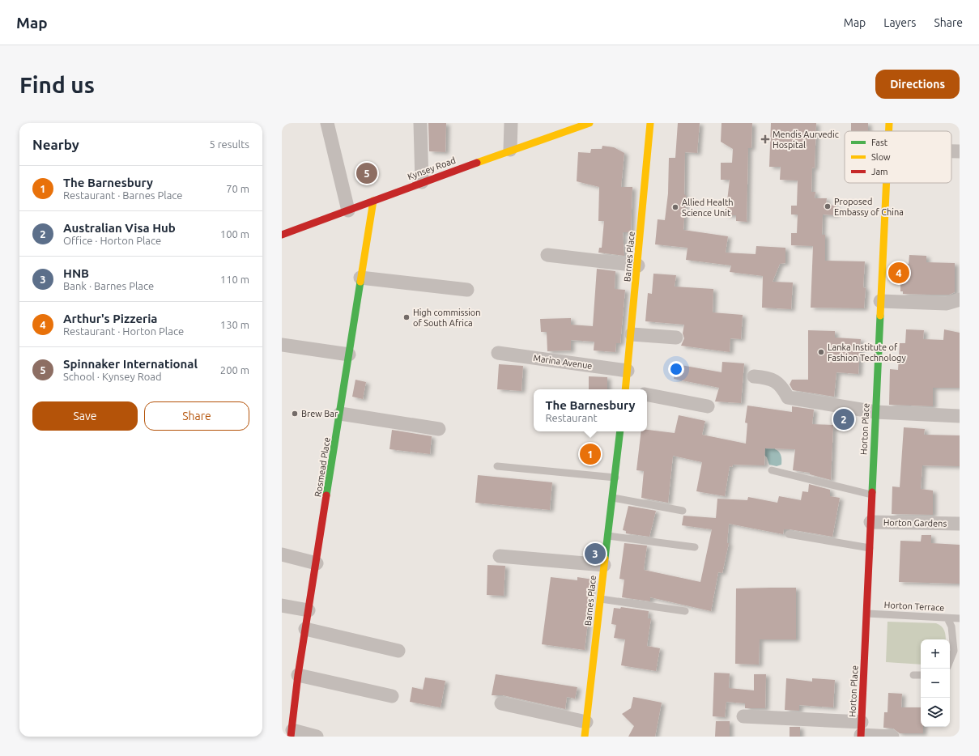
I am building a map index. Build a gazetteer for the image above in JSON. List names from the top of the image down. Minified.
{"streets":{"main road":["Kynsey Road","Barnes Place","Horton Place","Rosmead Place"],"street":["Marina Avenue","Horton Gardens"],"lane":["Horton Terrace"]},"crossings":[["Kynsey Road","Rosmead Place"],["Barnes Place","Marina Avenue"],["Horton Place","Horton Gardens"],["Horton Place","Horton Terrace"]],"places":{"health":["Mendis Aurvedic Hospital"],"other":["Proposed Embassy of China","Allied Health Science Unit","High commission of South Africa","Lanka Institute of Fashion Technology","Brew Bar"]},"legend":["Fast","Slow","Jam"],"page":{"header":"Map","nav":["Map","Layers","Share"],"buttons":["Directions",["Save","Share"]],"title":"Find us","heading":["Nearby","5 results"],"pins":["5","4","2","1","3"],"list":[{"mark":"1","name":"The Barnesbury","note":"Restaurant · Barnes Place","value":"70 m"},{"mark":"2","name":"Australian Visa Hub","note":"Office · Horton Place","value":"100 m"},{"mark":"3","name":"HNB","note":"Bank · Barnes Place","value":"110 m"},{"mark":"4","name":"Arthur's Pizzeria","note":"Restaurant · Horton Place","value":"130 m"},{"mark":"5","name":"Spinnaker International","note":"School · Kynsey Road","value":"200 m"}],"popup":["The Barnesbury","Restaurant"],"map_buttons":["+","−"]}}
